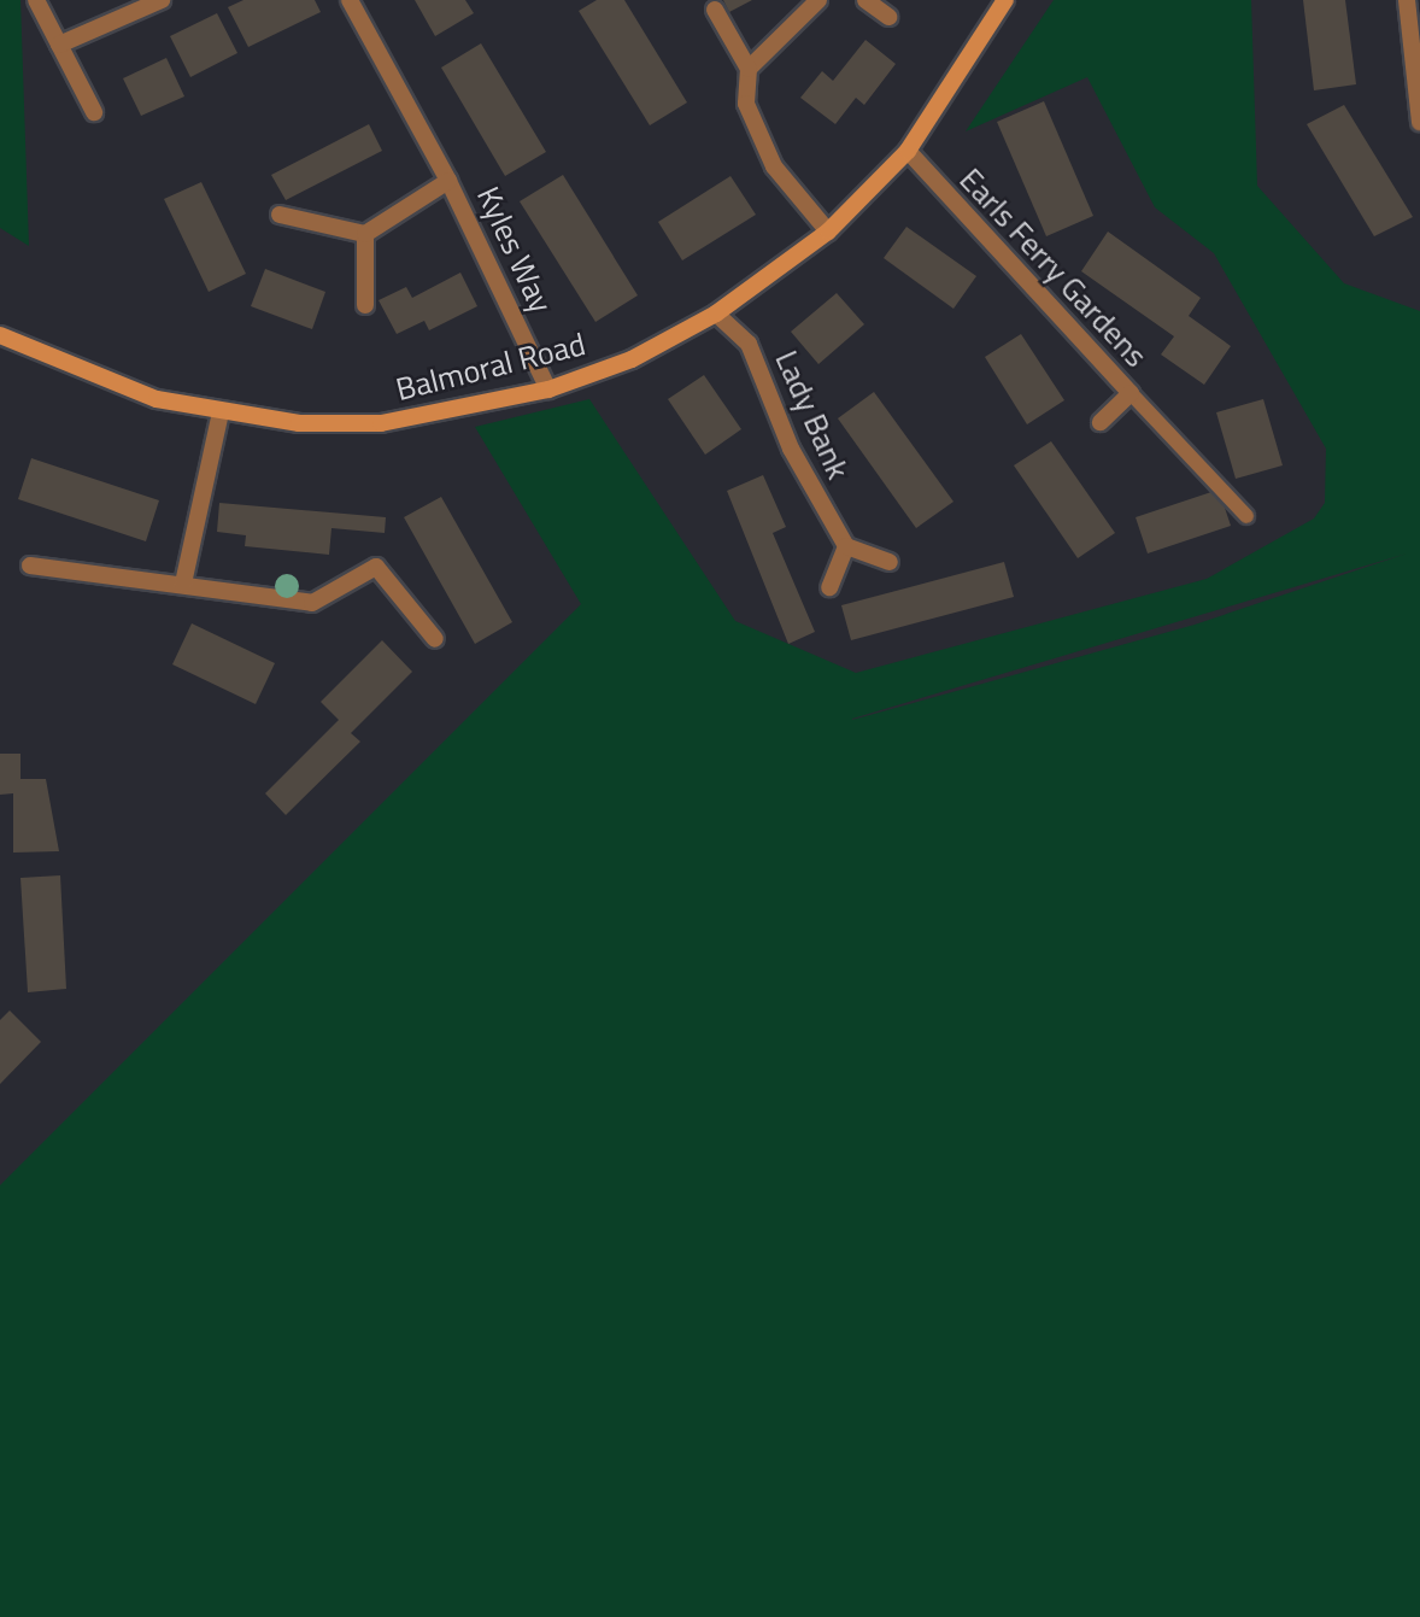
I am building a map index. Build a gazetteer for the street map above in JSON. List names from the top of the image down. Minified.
{"streets":{"street":["Kyles Way","Earls Ferry Gardens","Balmoral Road","Lady Bank"]},"crossings":[["Kyles Way","Balmoral Road"],["Earls Ferry Gardens","Balmoral Road"],["Balmoral Road","Lady Bank"]]}
